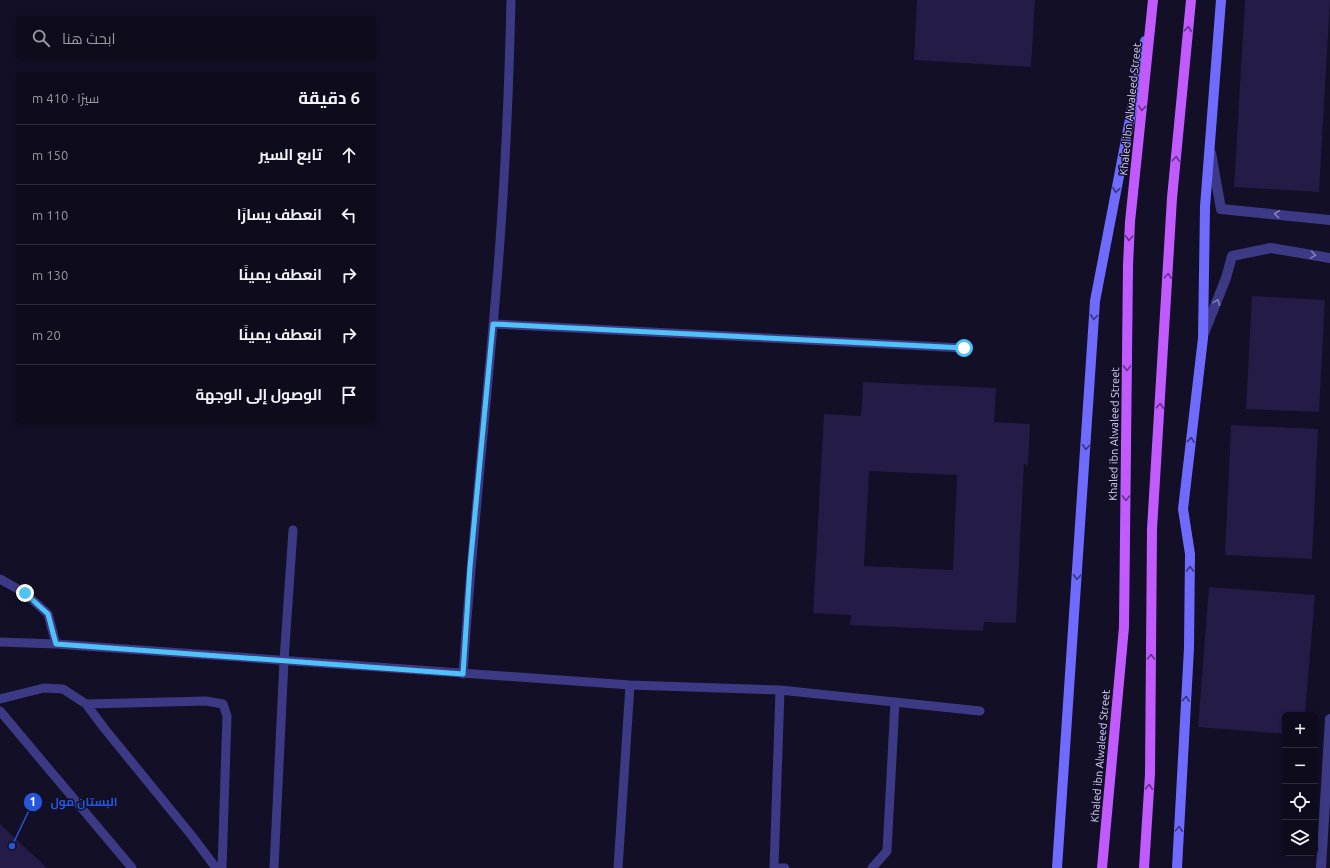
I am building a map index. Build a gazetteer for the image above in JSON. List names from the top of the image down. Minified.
{"streets":{"main road":["Khaled ibn Alwaleed Street"]},"places":["البستان مول"],"page":{"search":"ابحث هنا","heading":["6 دقيقة","سيرًا · 410 m"],"list":[["تابع السير","150 m"],["انعطف يسارًا","110 m"],["انعطف يمينًا","130 m"],["انعطف يمينًا","20 m"],"الوصول إلى الوجهة"],"map_buttons":["+","−"]}}
